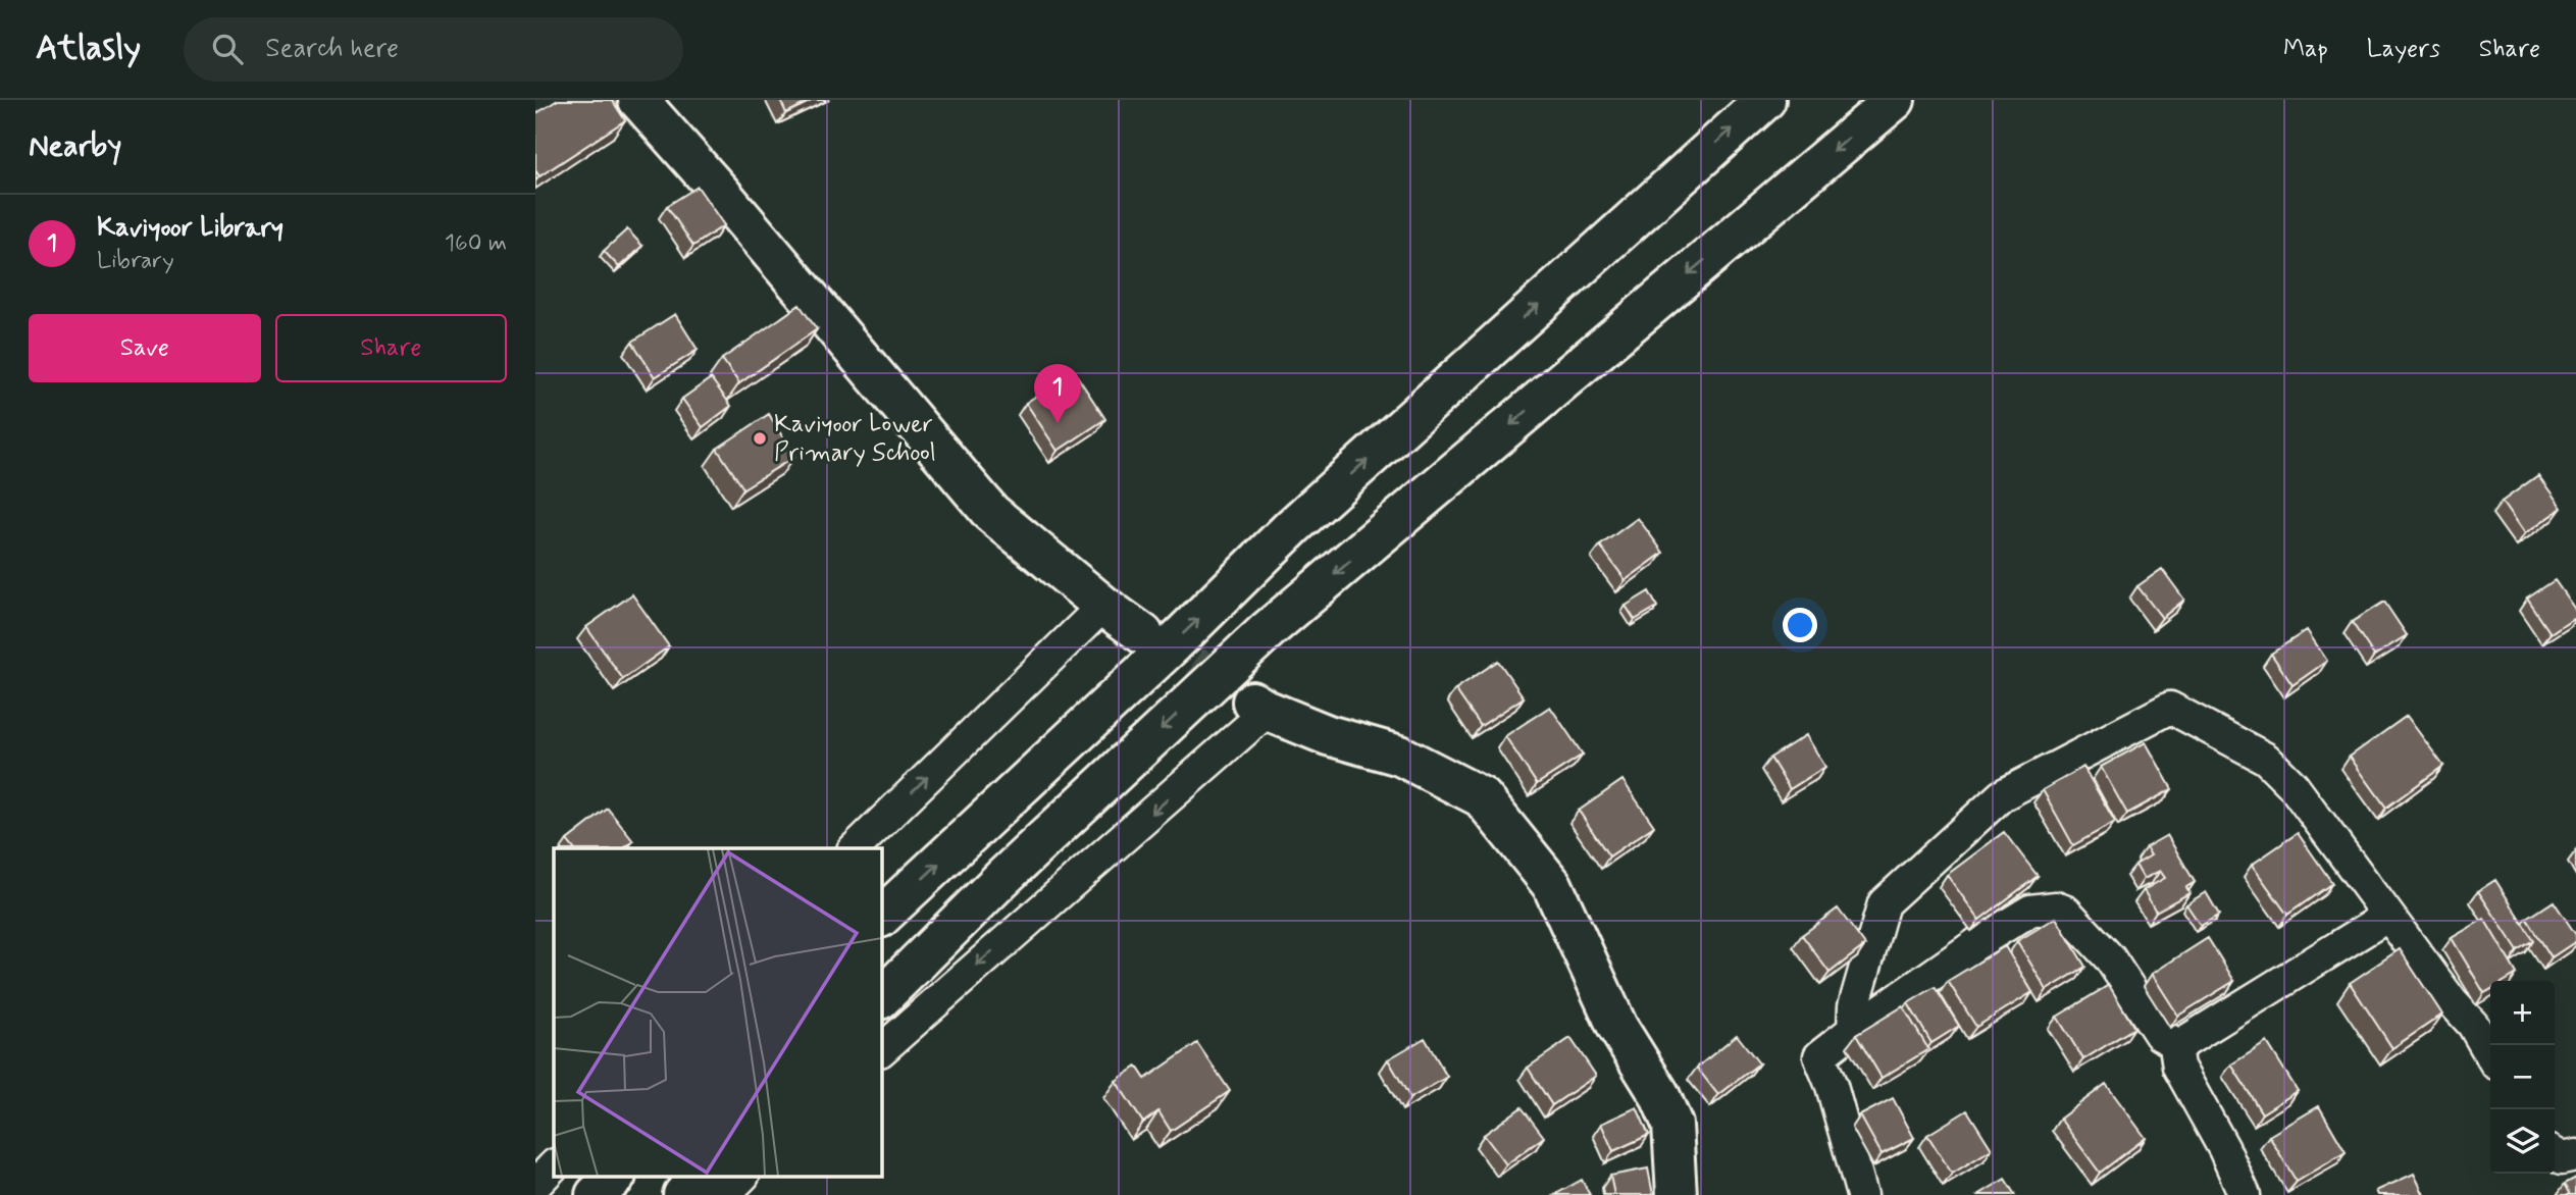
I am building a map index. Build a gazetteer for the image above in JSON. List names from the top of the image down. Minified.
{"places":["Kaviyoor Lower Primary School"],"page":{"header":"Atlasly","search":"Search here","nav":["Map","Layers","Share"],"heading":"Nearby","list":[{"mark":"1","name":"Kaviyoor Library","note":"Library","value":"160 m"}],"buttons":["Save","Share"],"pins":"1","map_buttons":["+","−"]}}
